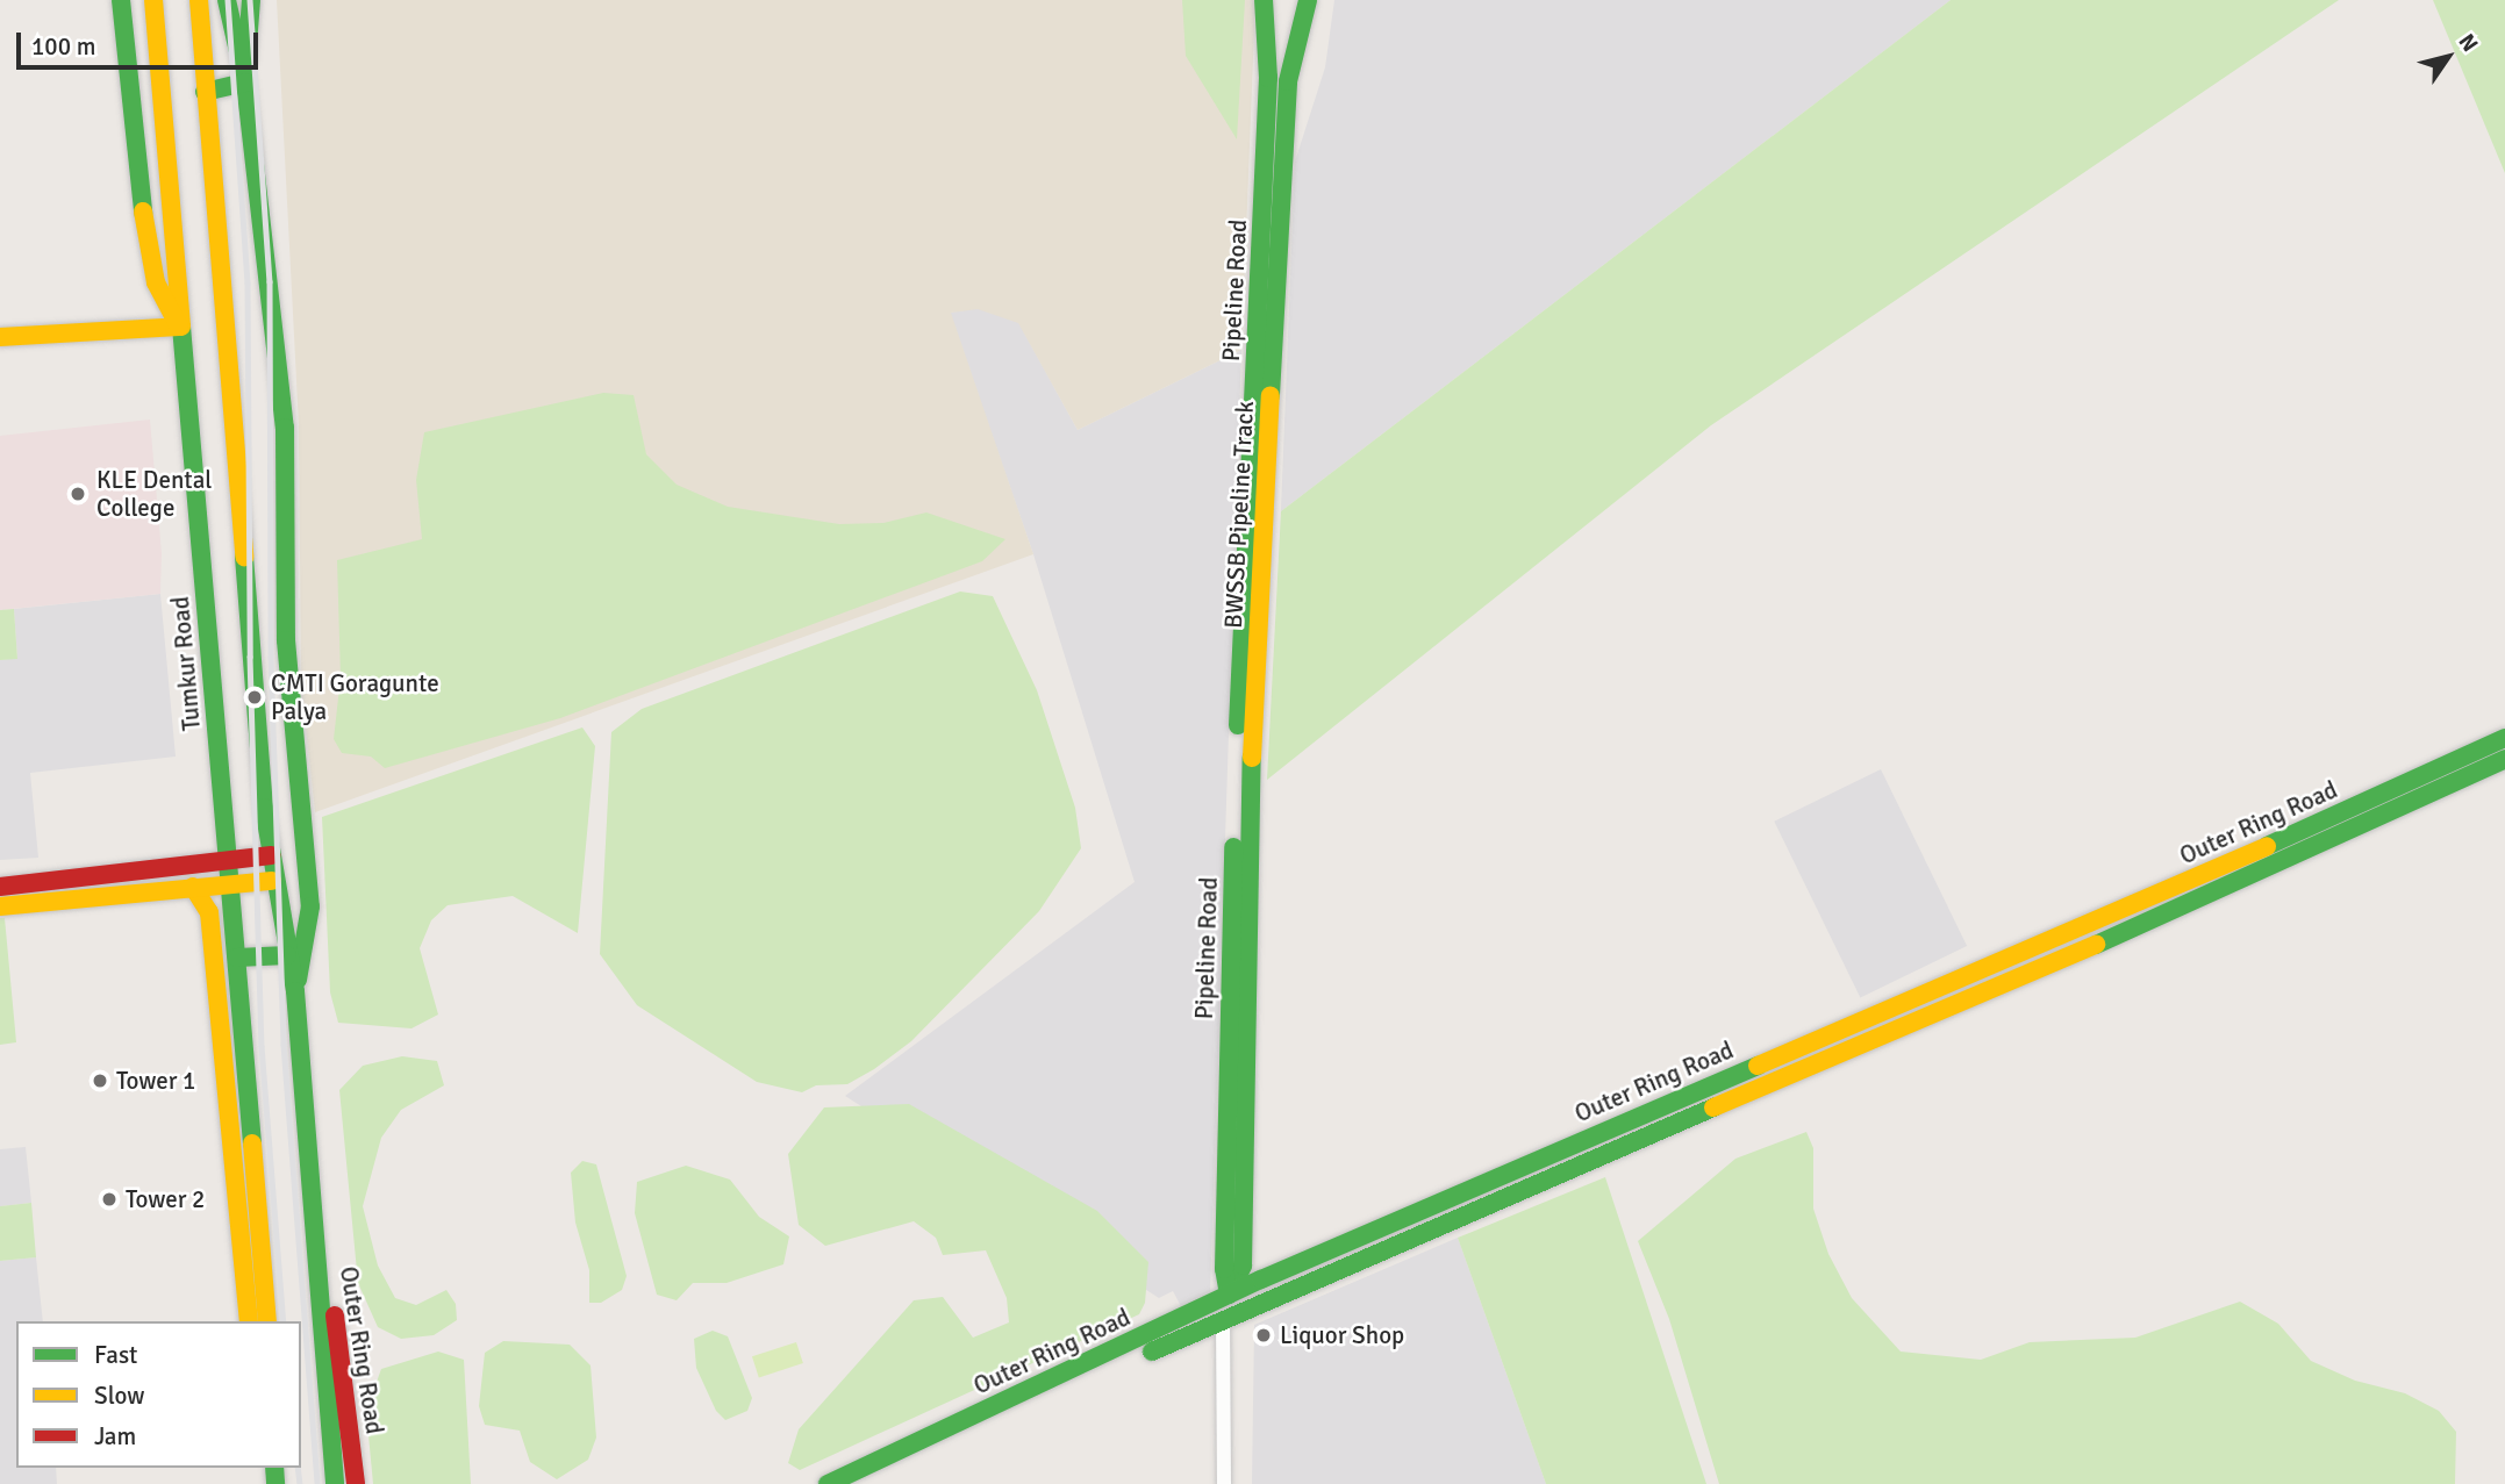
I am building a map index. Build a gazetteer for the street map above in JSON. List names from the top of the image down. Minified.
{"streets":{"main road":["Pipeline Road","BWSSB Pipeline Track","Tumkur Road","Outer Ring Road"]},"crossings":[["Pipeline Road","BWSSB Pipeline Track"],["Pipeline Road","Outer Ring Road"]],"places":["KLE Dental College","CMTI Goragunte Palya","Tower 1","Tower 2","Liquor Shop"],"legend":["Fast","Slow","Jam"],"scale_bar":"100 m","north":"top right"}
